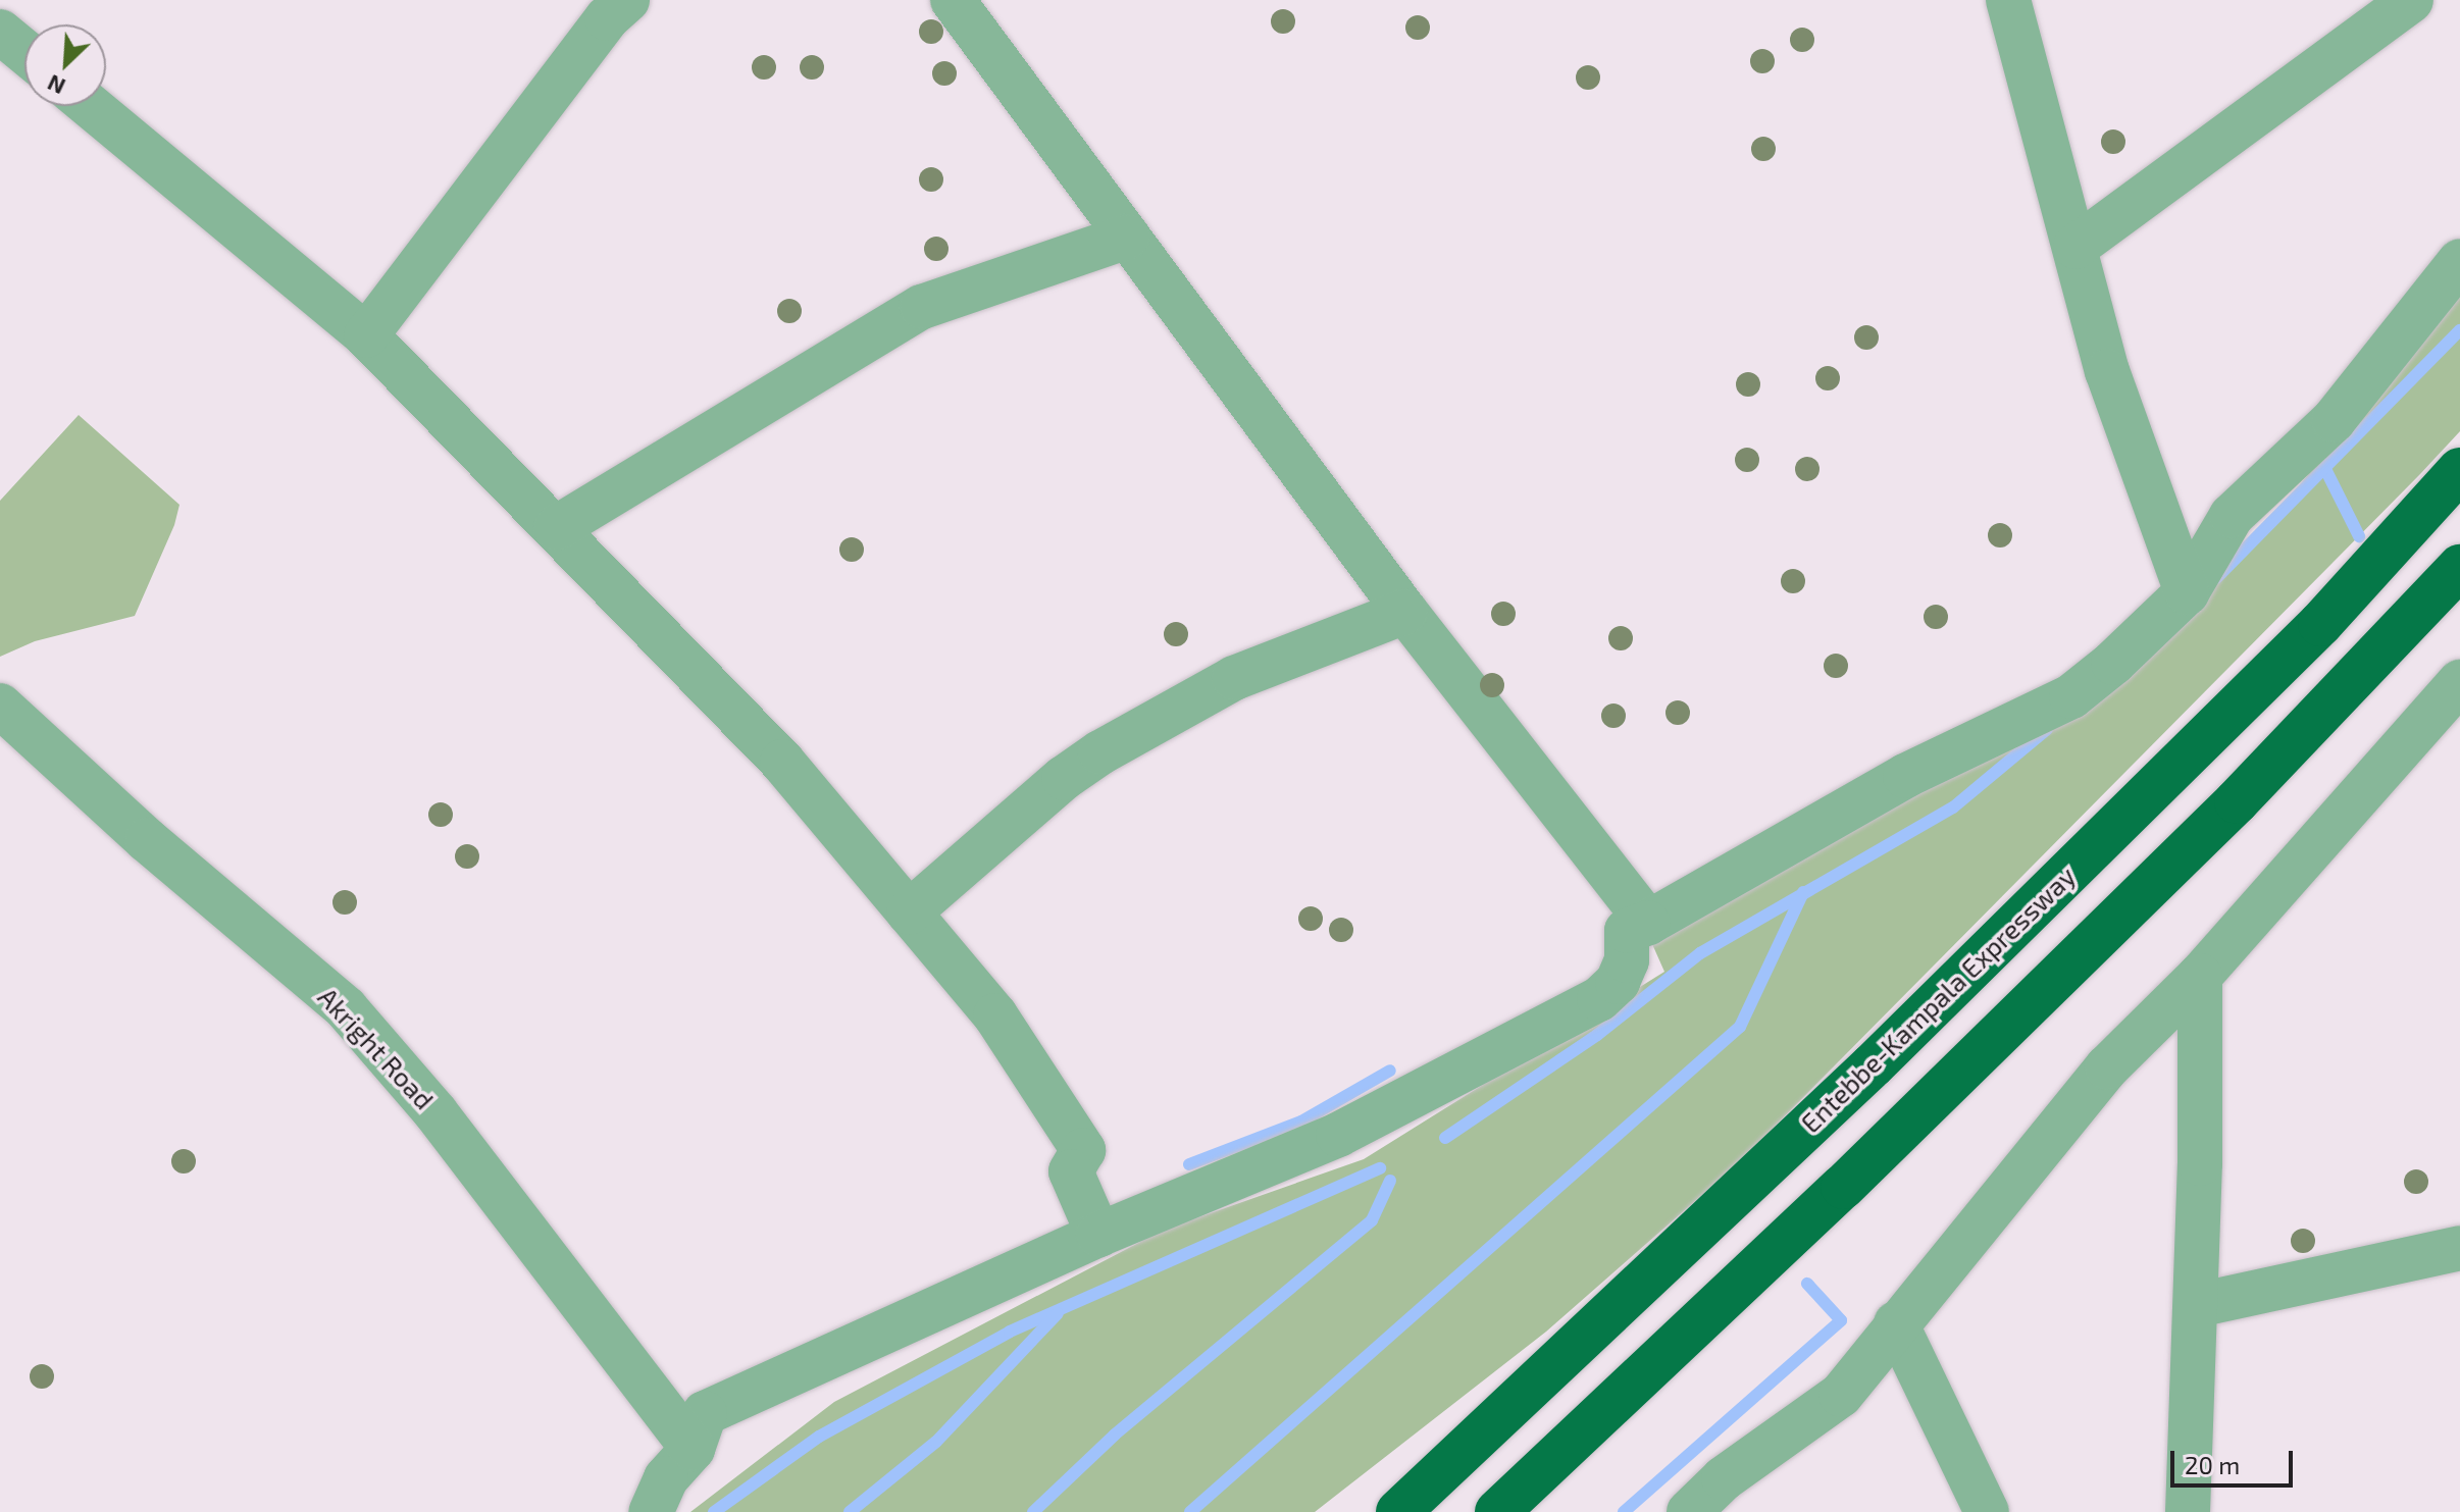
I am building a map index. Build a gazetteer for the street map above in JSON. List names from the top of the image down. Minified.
{"streets":{"highway":["Entebbe-Kampala Expressway"],"street":["Akright Road"]},"scale_bar":"20 m","north":"bottom left"}
